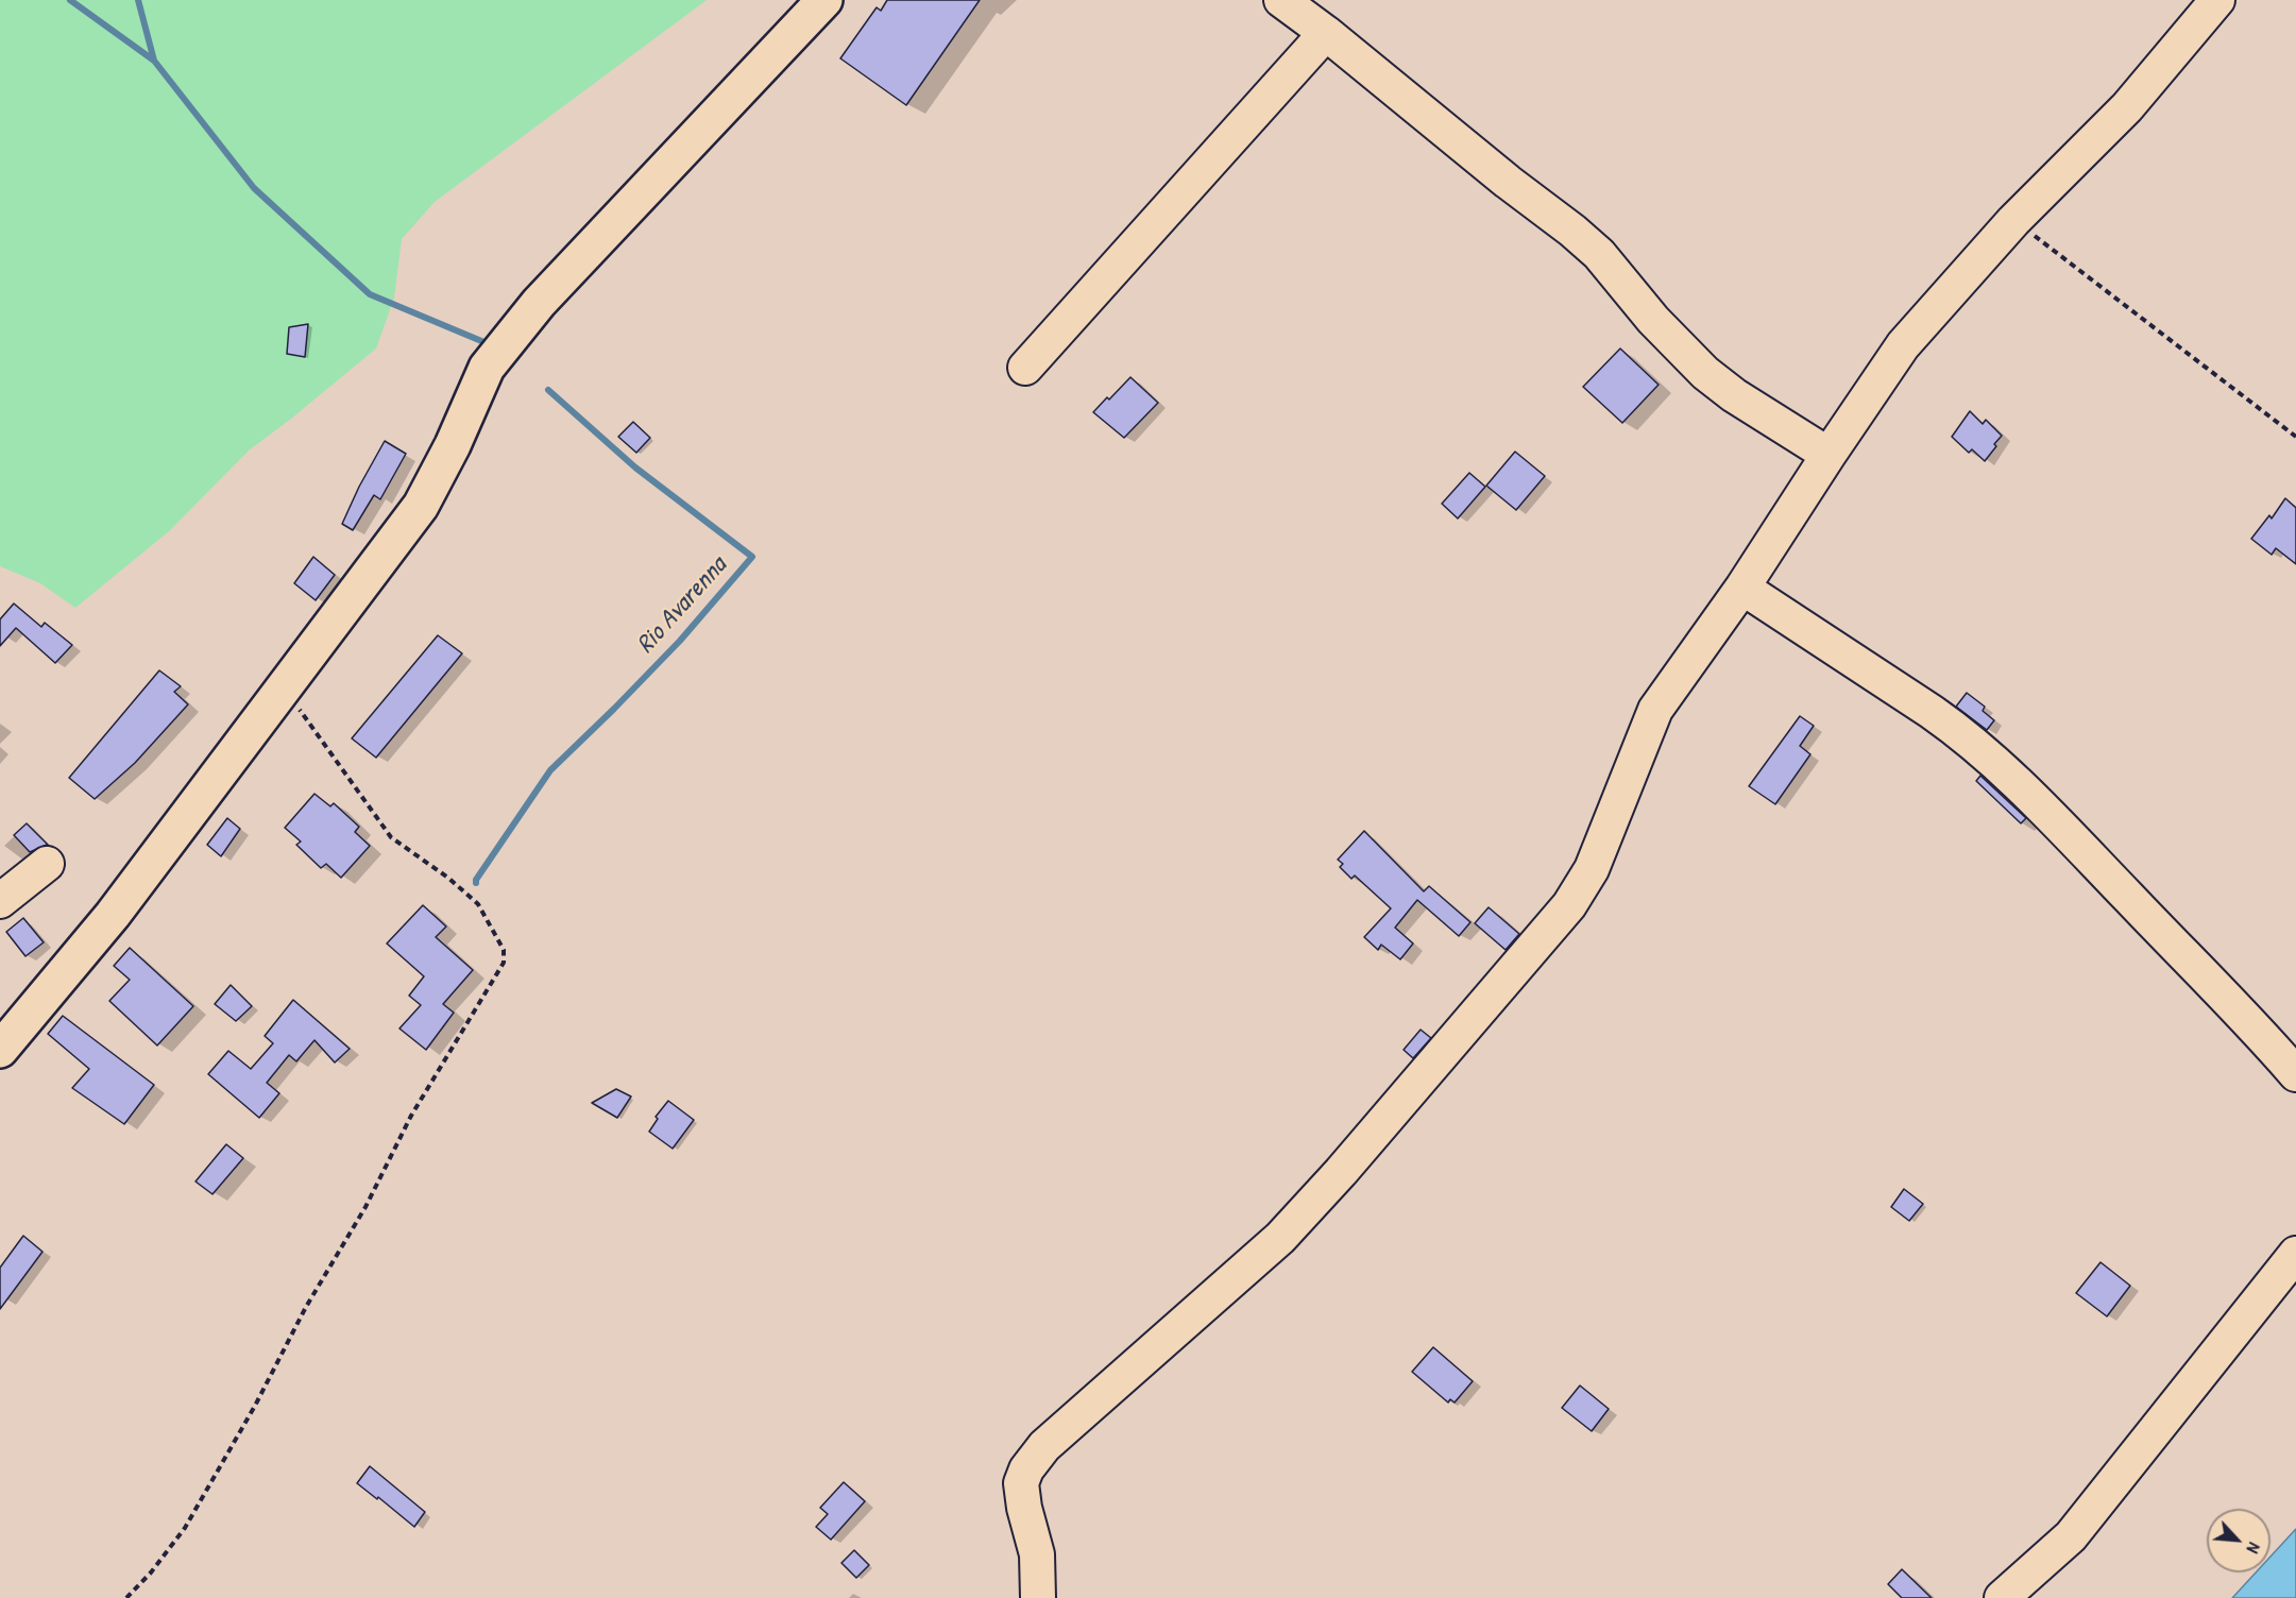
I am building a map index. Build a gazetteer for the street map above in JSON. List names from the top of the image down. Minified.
{"water":["Rio Avarenna"],"north":"bottom right"}
